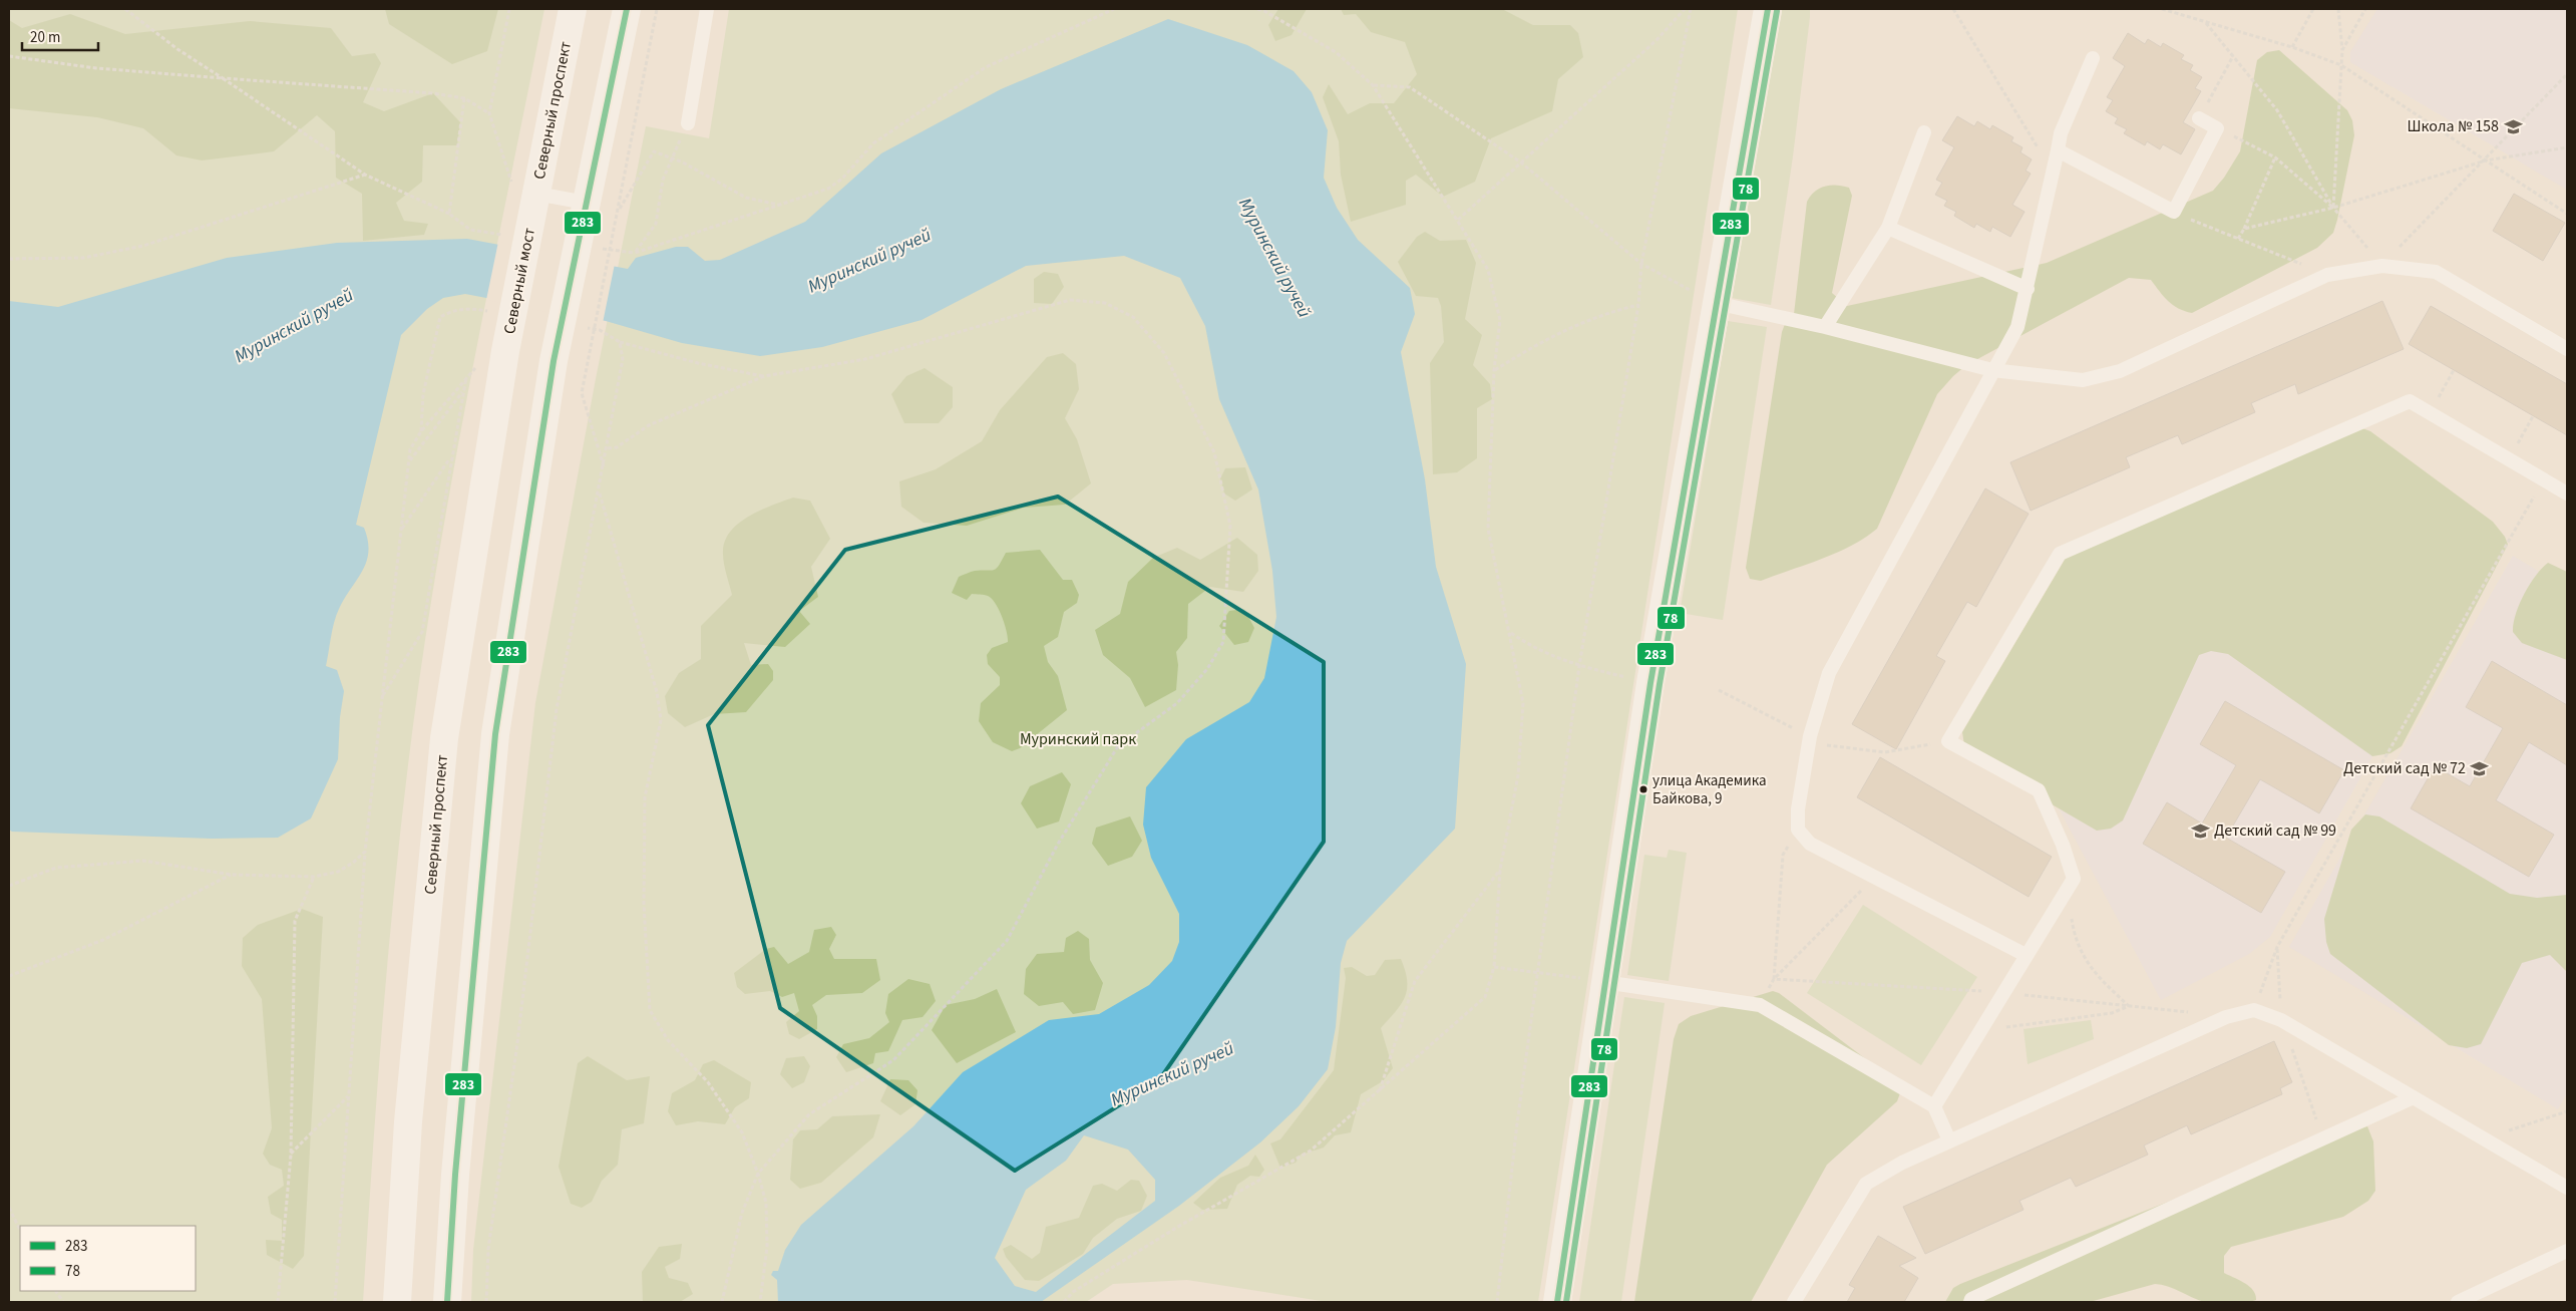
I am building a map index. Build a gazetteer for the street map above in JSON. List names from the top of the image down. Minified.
{"streets":{"main road":["Северный проспект","Северный мост"]},"crossings":[["Северный проспект","Северный мост"]],"water":["Муринский ручей"],"parks":["Муринский парк"],"places":{"school or university":["Школа № 158","Детский сад № 72","Детский сад № 99"],"other":["улица Академика Байкова, 9"]},"lines":["transit line 283","transit line 78"],"legend":["283","78"],"scale_bar":"20 m"}
